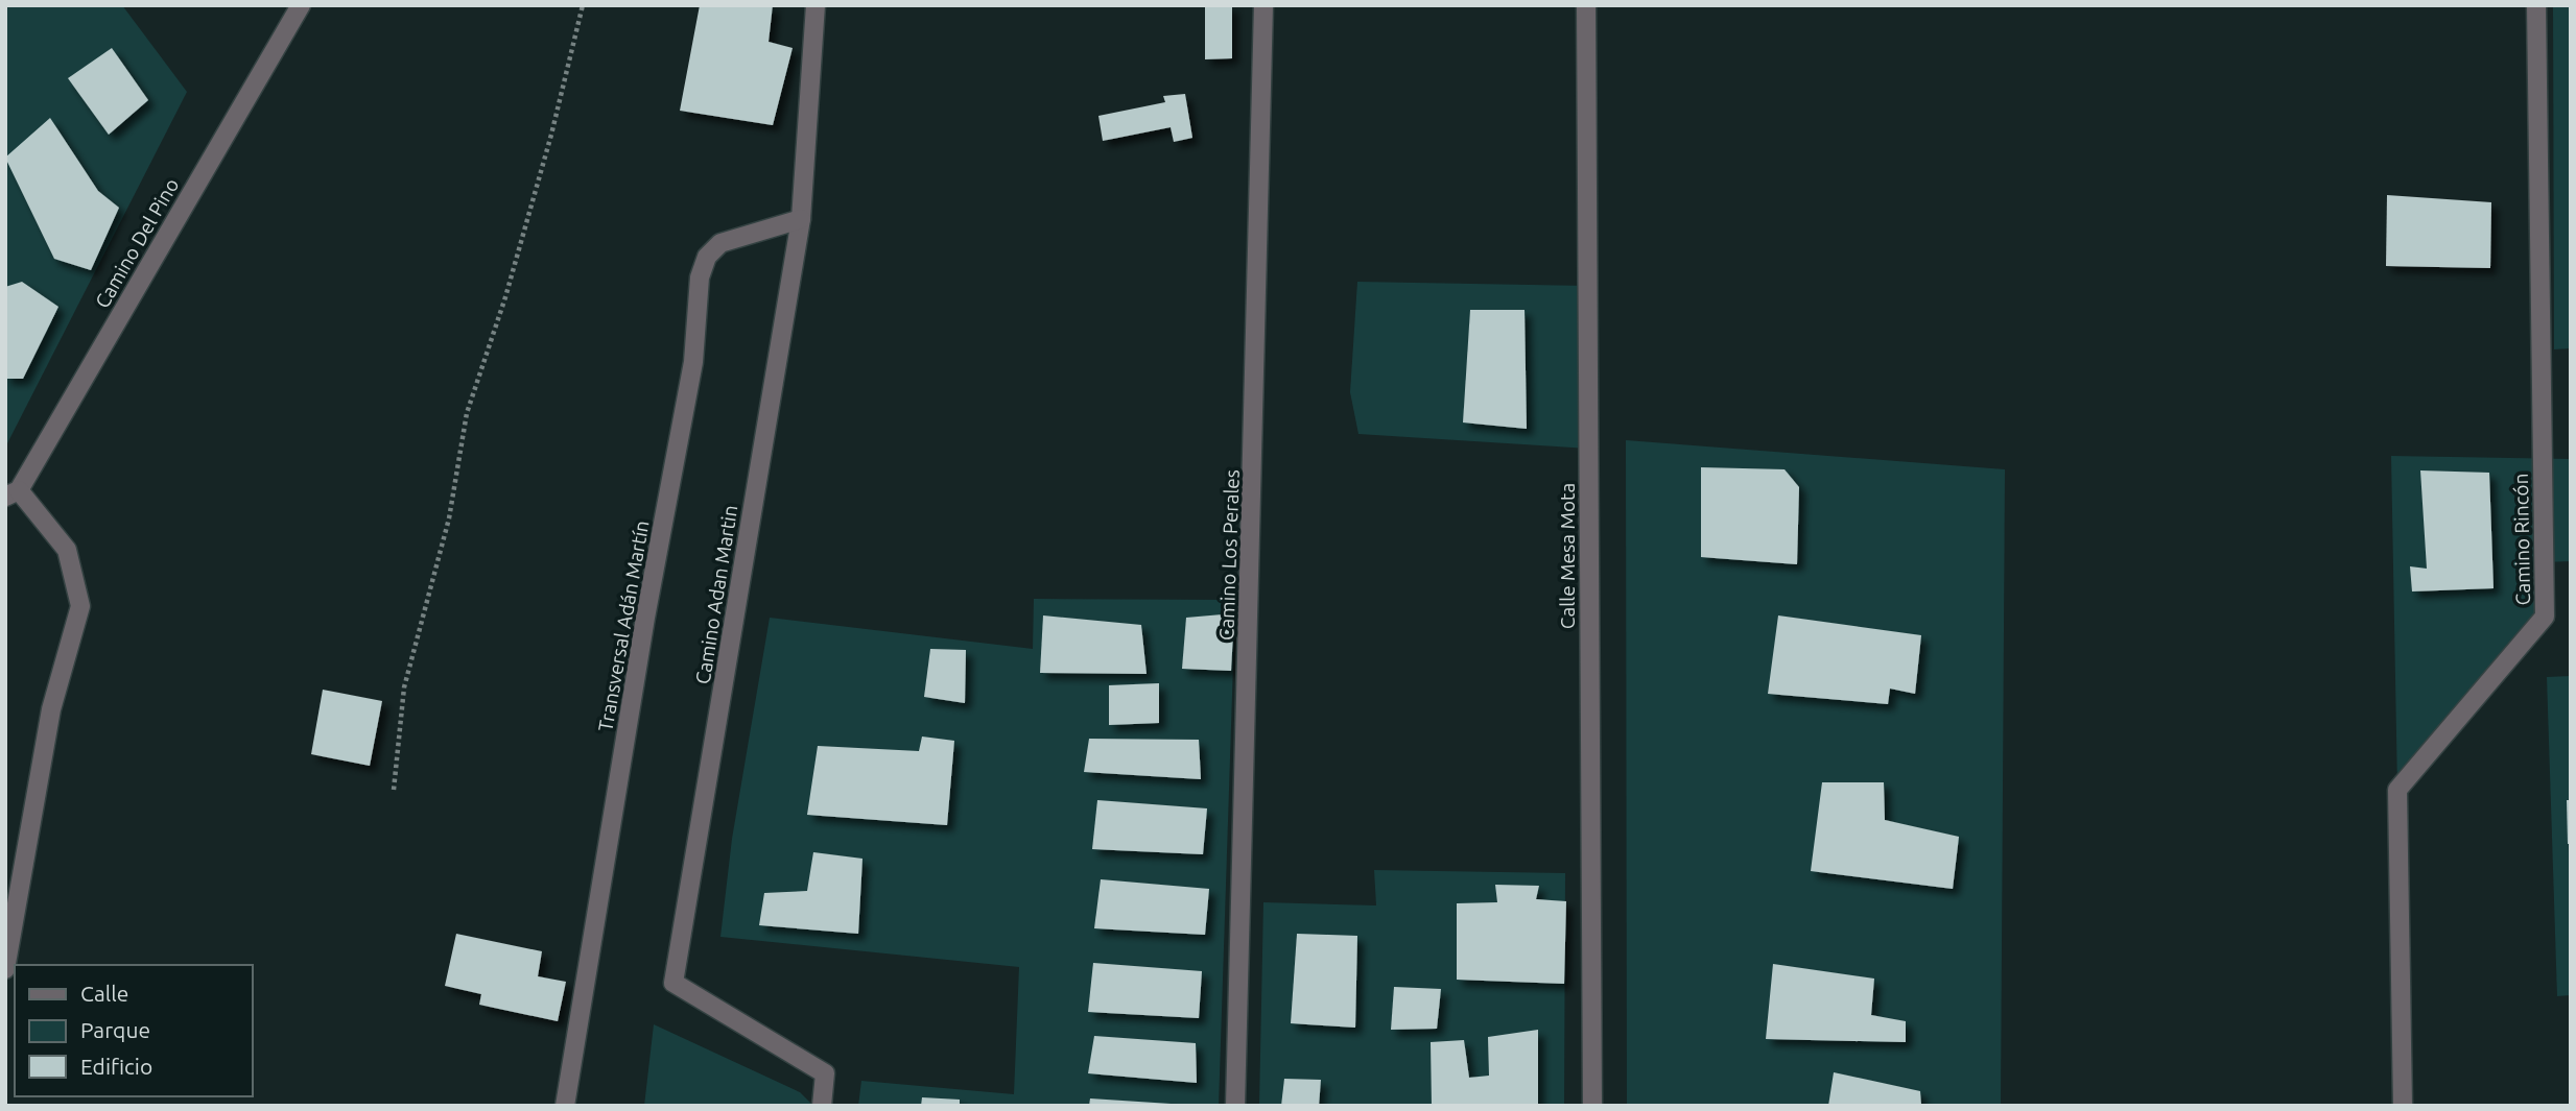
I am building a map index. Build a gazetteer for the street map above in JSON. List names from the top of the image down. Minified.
{"streets":{"street":["Camino Del Pino","Camino Rincón","Camino Los Perales","Calle Mesa Mota","Camino Adan Martin","Transversal Adán Martín"]},"crossings":[["Camino Adan Martin","Transversal Adán Martín"]],"legend":["Calle","Parque","Edificio"]}
